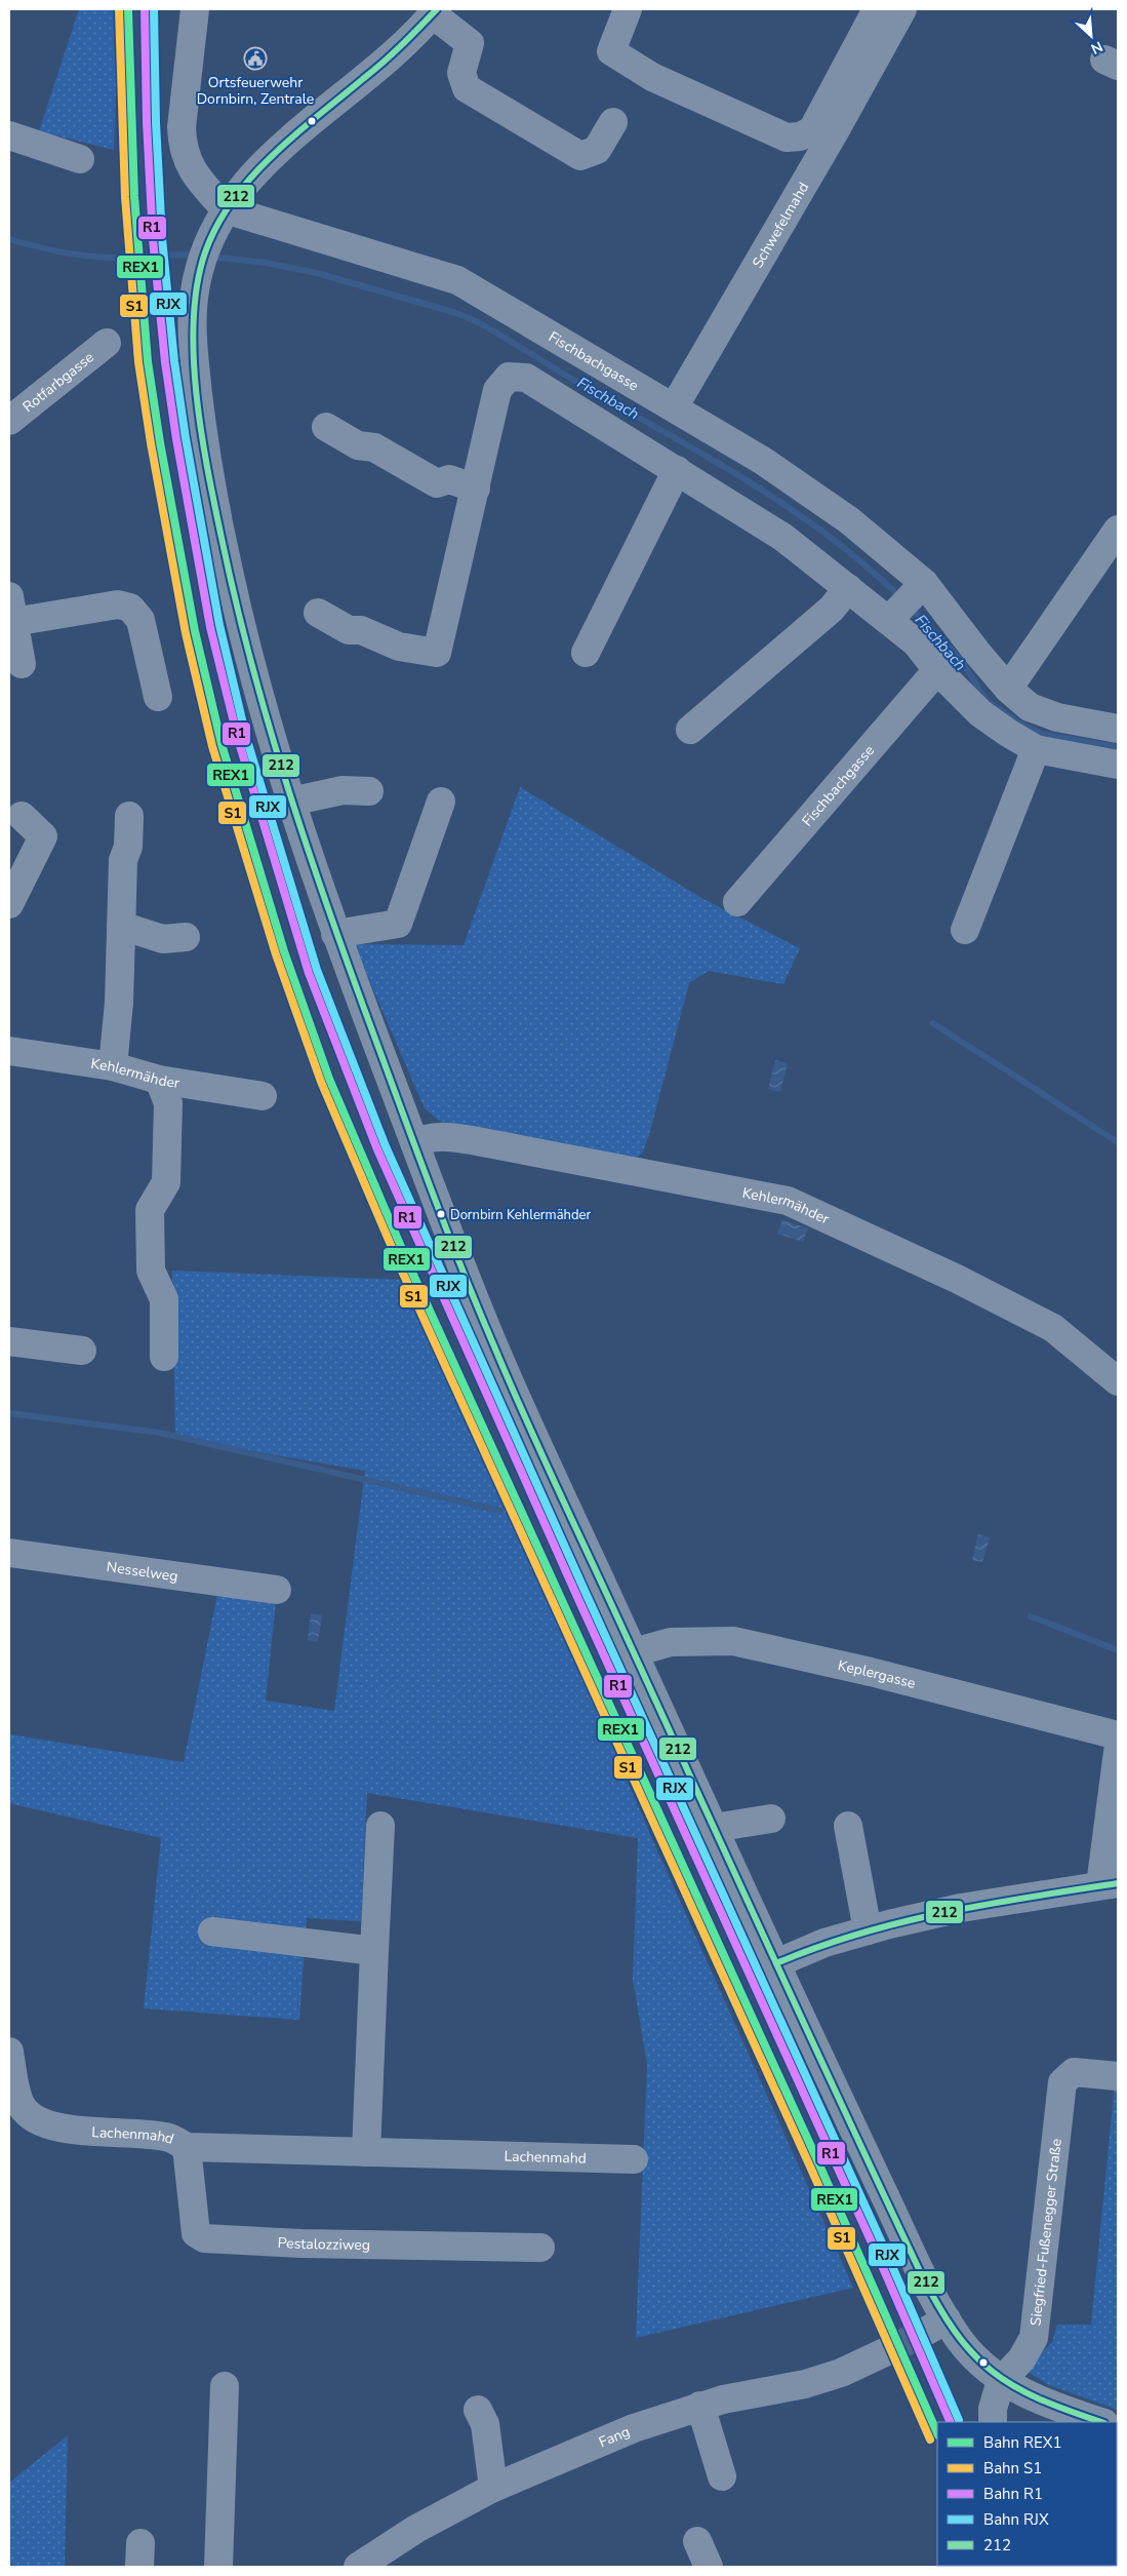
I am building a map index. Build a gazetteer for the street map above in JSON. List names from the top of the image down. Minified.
{"streets":{"street":["Schwefelmahd","Fischbachgasse","Rotfarbgasse","Kehlermähder","Nesselweg","Keplergasse","Lachenmahd","Siegfried-Fußenegger Straße","Pestalozziweg","Fang"]},"crossings":[["Schwefelmahd","Fischbachgasse"],["Lachenmahd","Pestalozziweg"]],"water":["Fischbach"],"places":{"public building":["Ortsfeuerwehr Dornbirn, Zentrale"],"other":["Dornbirn Kehlermähder"]},"lines":["rail line REX1","rail line S1","rail line R1","rail line RJX","transit line 212"],"legend":["Bahn REX1","Bahn S1","Bahn R1","Bahn RJX","212"],"north":"bottom right"}
